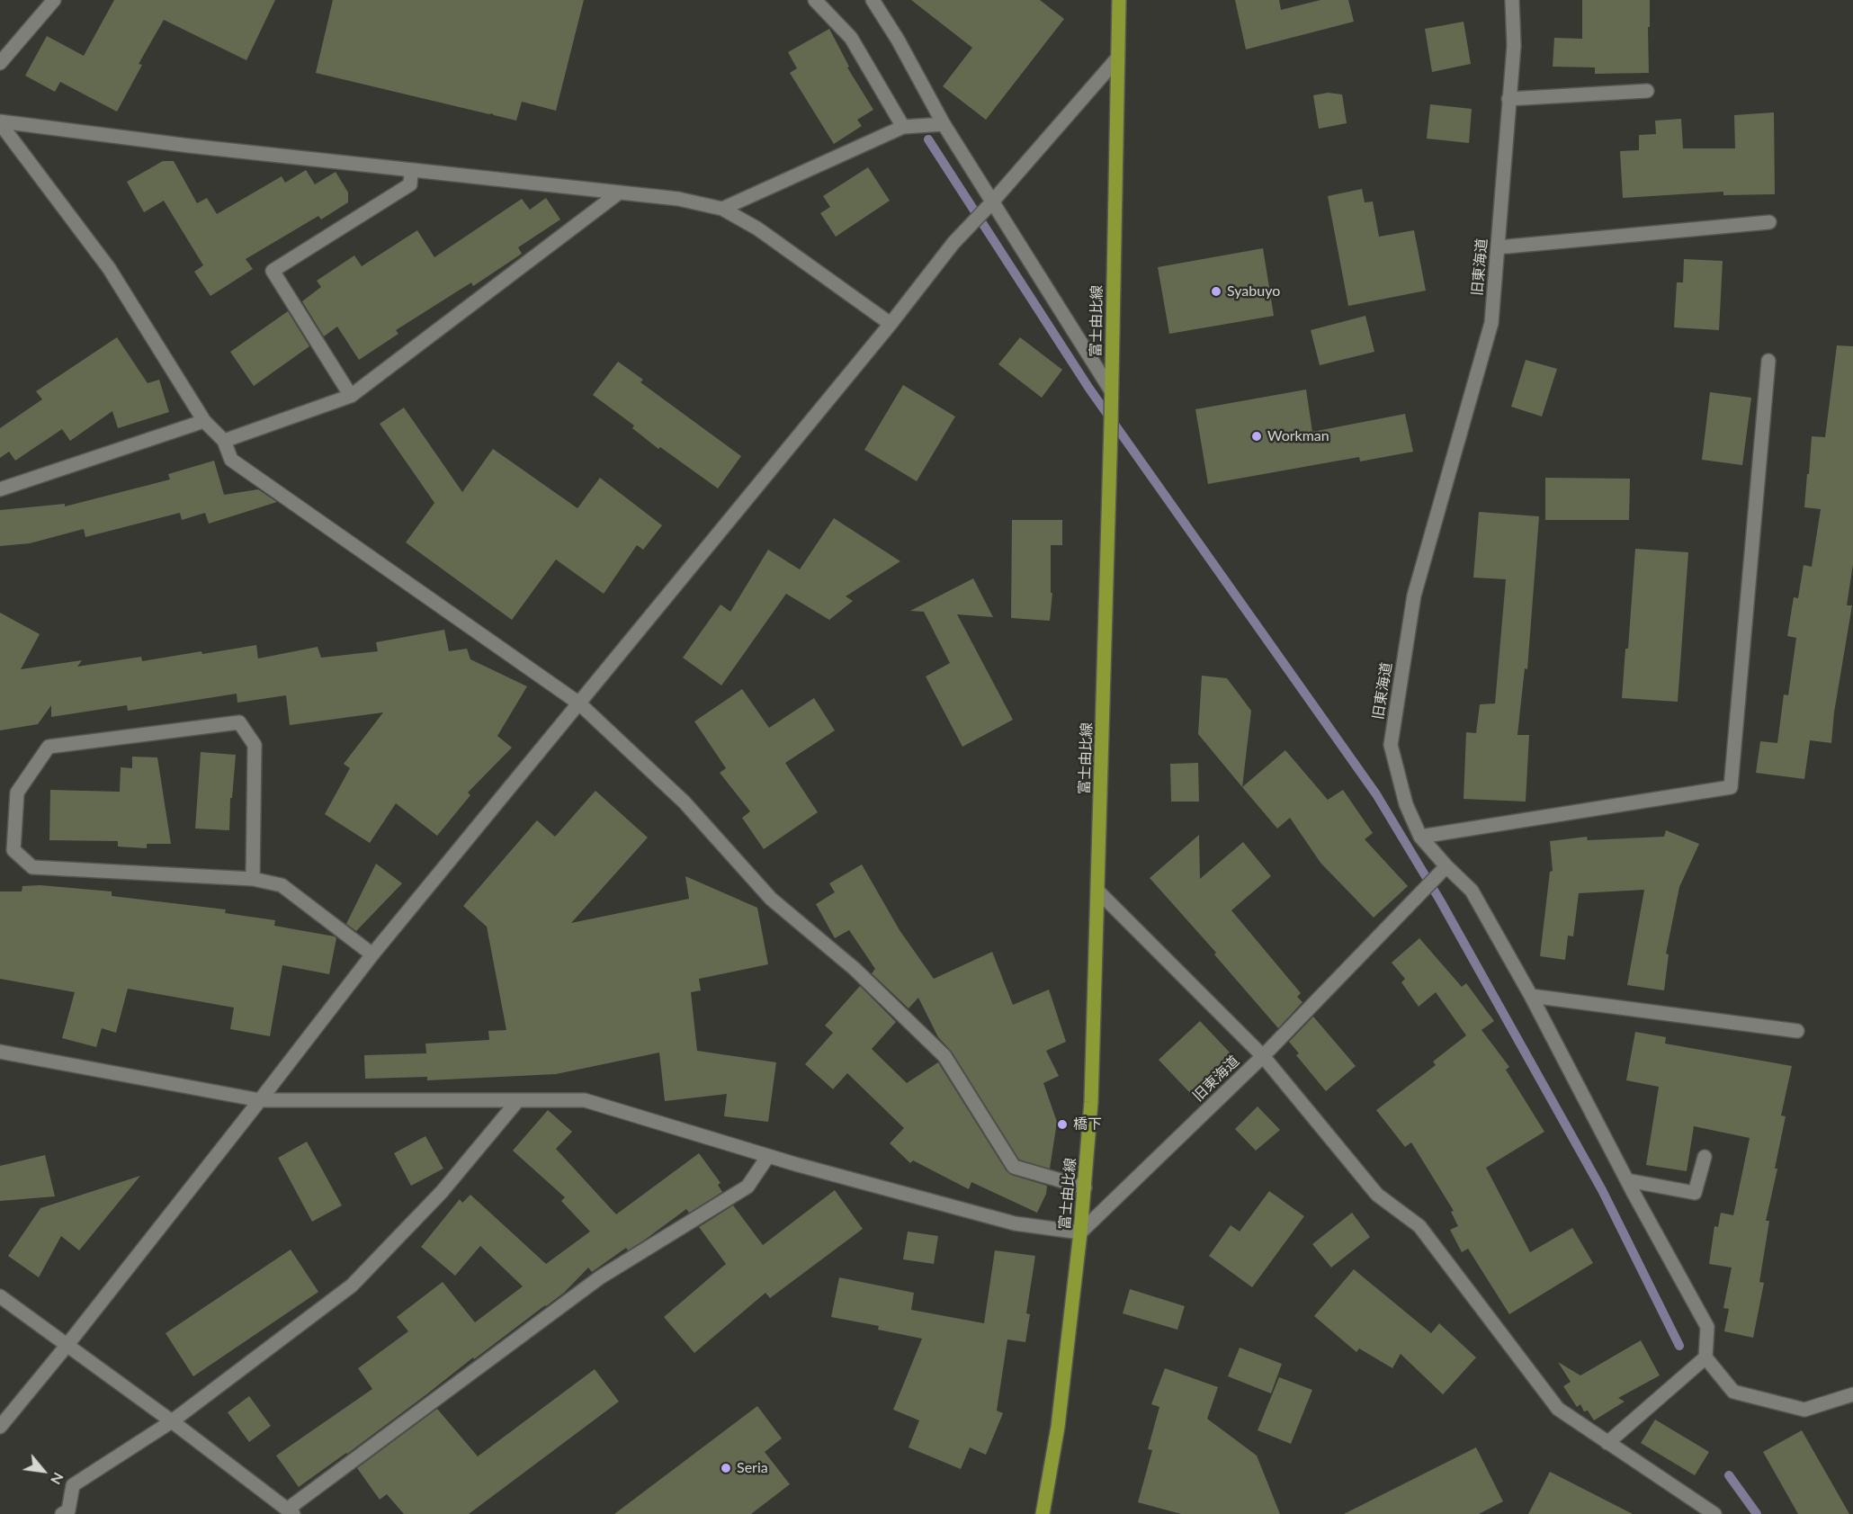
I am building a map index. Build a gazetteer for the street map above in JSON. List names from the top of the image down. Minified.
{"streets":{"main road":["富士由比線"],"street":["旧東海道"]},"crossings":[["旧東海道","富士由比線"]],"places":["Syabuyo","Workman","橋下","Seria"],"north":"bottom right"}
